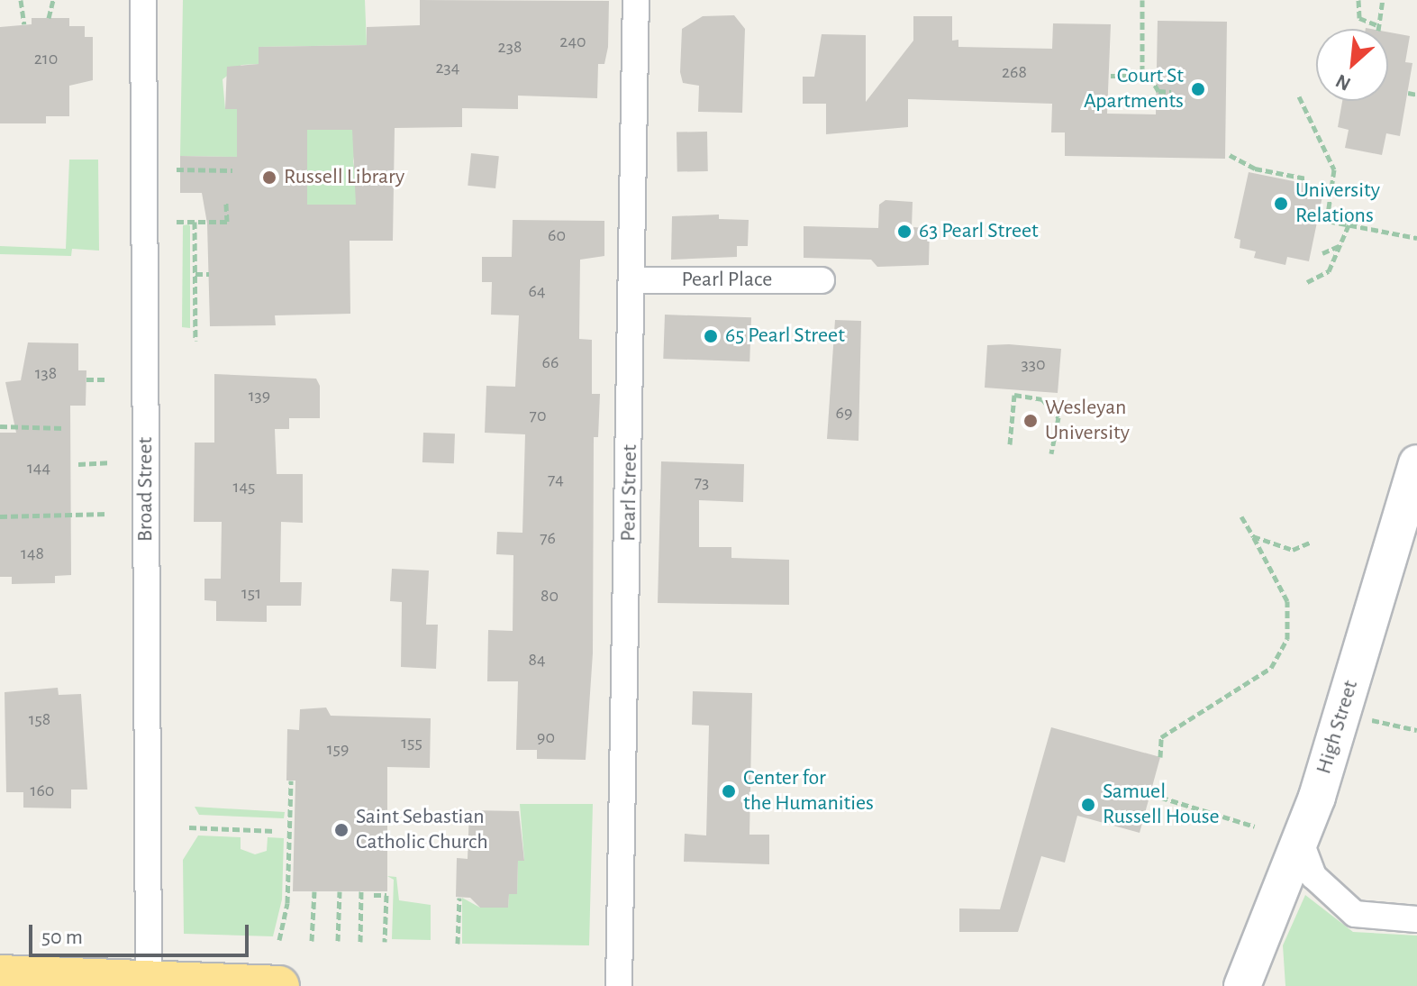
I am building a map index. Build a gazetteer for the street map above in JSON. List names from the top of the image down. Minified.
{"streets":{"street":["Pearl Place","Broad Street","Pearl Street","High Street"]},"crossings":[["Pearl Place","Pearl Street"]],"places":["Court St Apartments","Russell Library","University Relations","63 Pearl Street","65 Pearl Street","Wesleyan University","Center for the Humanities","Samuel Russell House","Saint Sebastian Catholic Church"],"house_numbers":["240","238","210","234","268","60","64","66","330","138","139","69","70","144","74","73","145","76","148","151","80","84","158","90","155","159","160"],"scale_bar":"50 m","north":"bottom left"}
